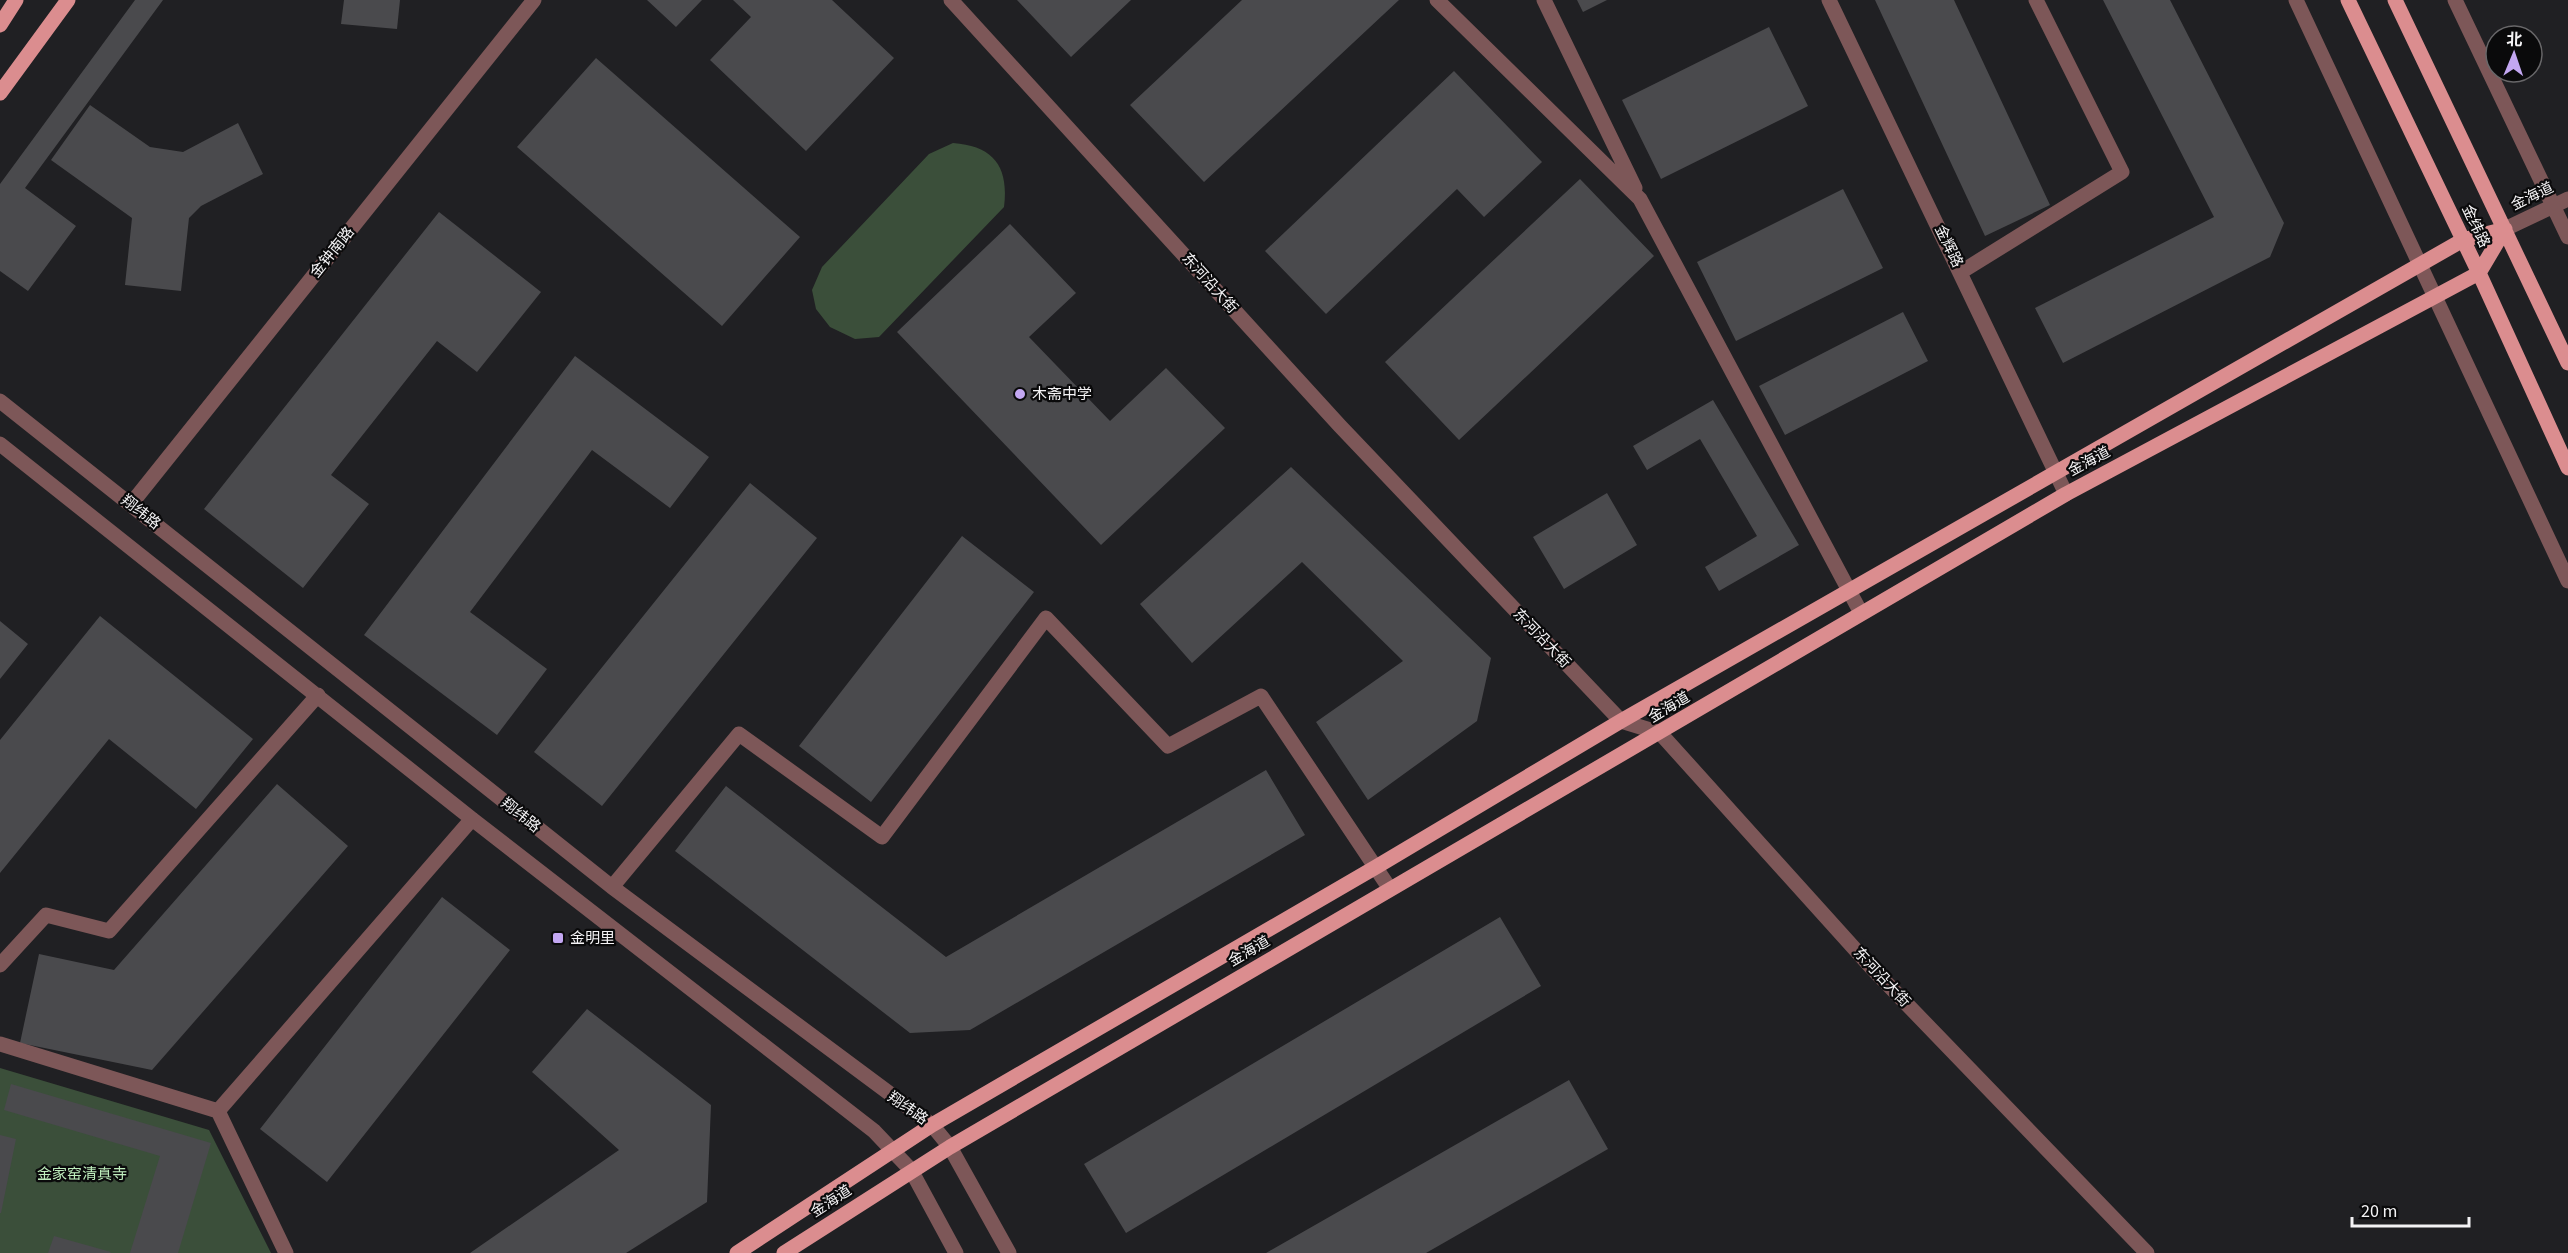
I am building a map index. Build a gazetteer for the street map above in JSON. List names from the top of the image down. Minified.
{"streets":{"main road":["金海道","金纬路"],"street":["金辉路","金钟南路","东河沿大街","翔纬路"]},"crossings":[["金海道","金纬路"],["金海道","金辉路"],["金海道","东河沿大街"],["金海道","翔纬路"],["金钟南路","翔纬路"]],"parks":["金家窑清真寺"],"places":{"other":["木斋中学"],"transit":["金明里"]},"scale_bar":"20 m","north":"top"}
